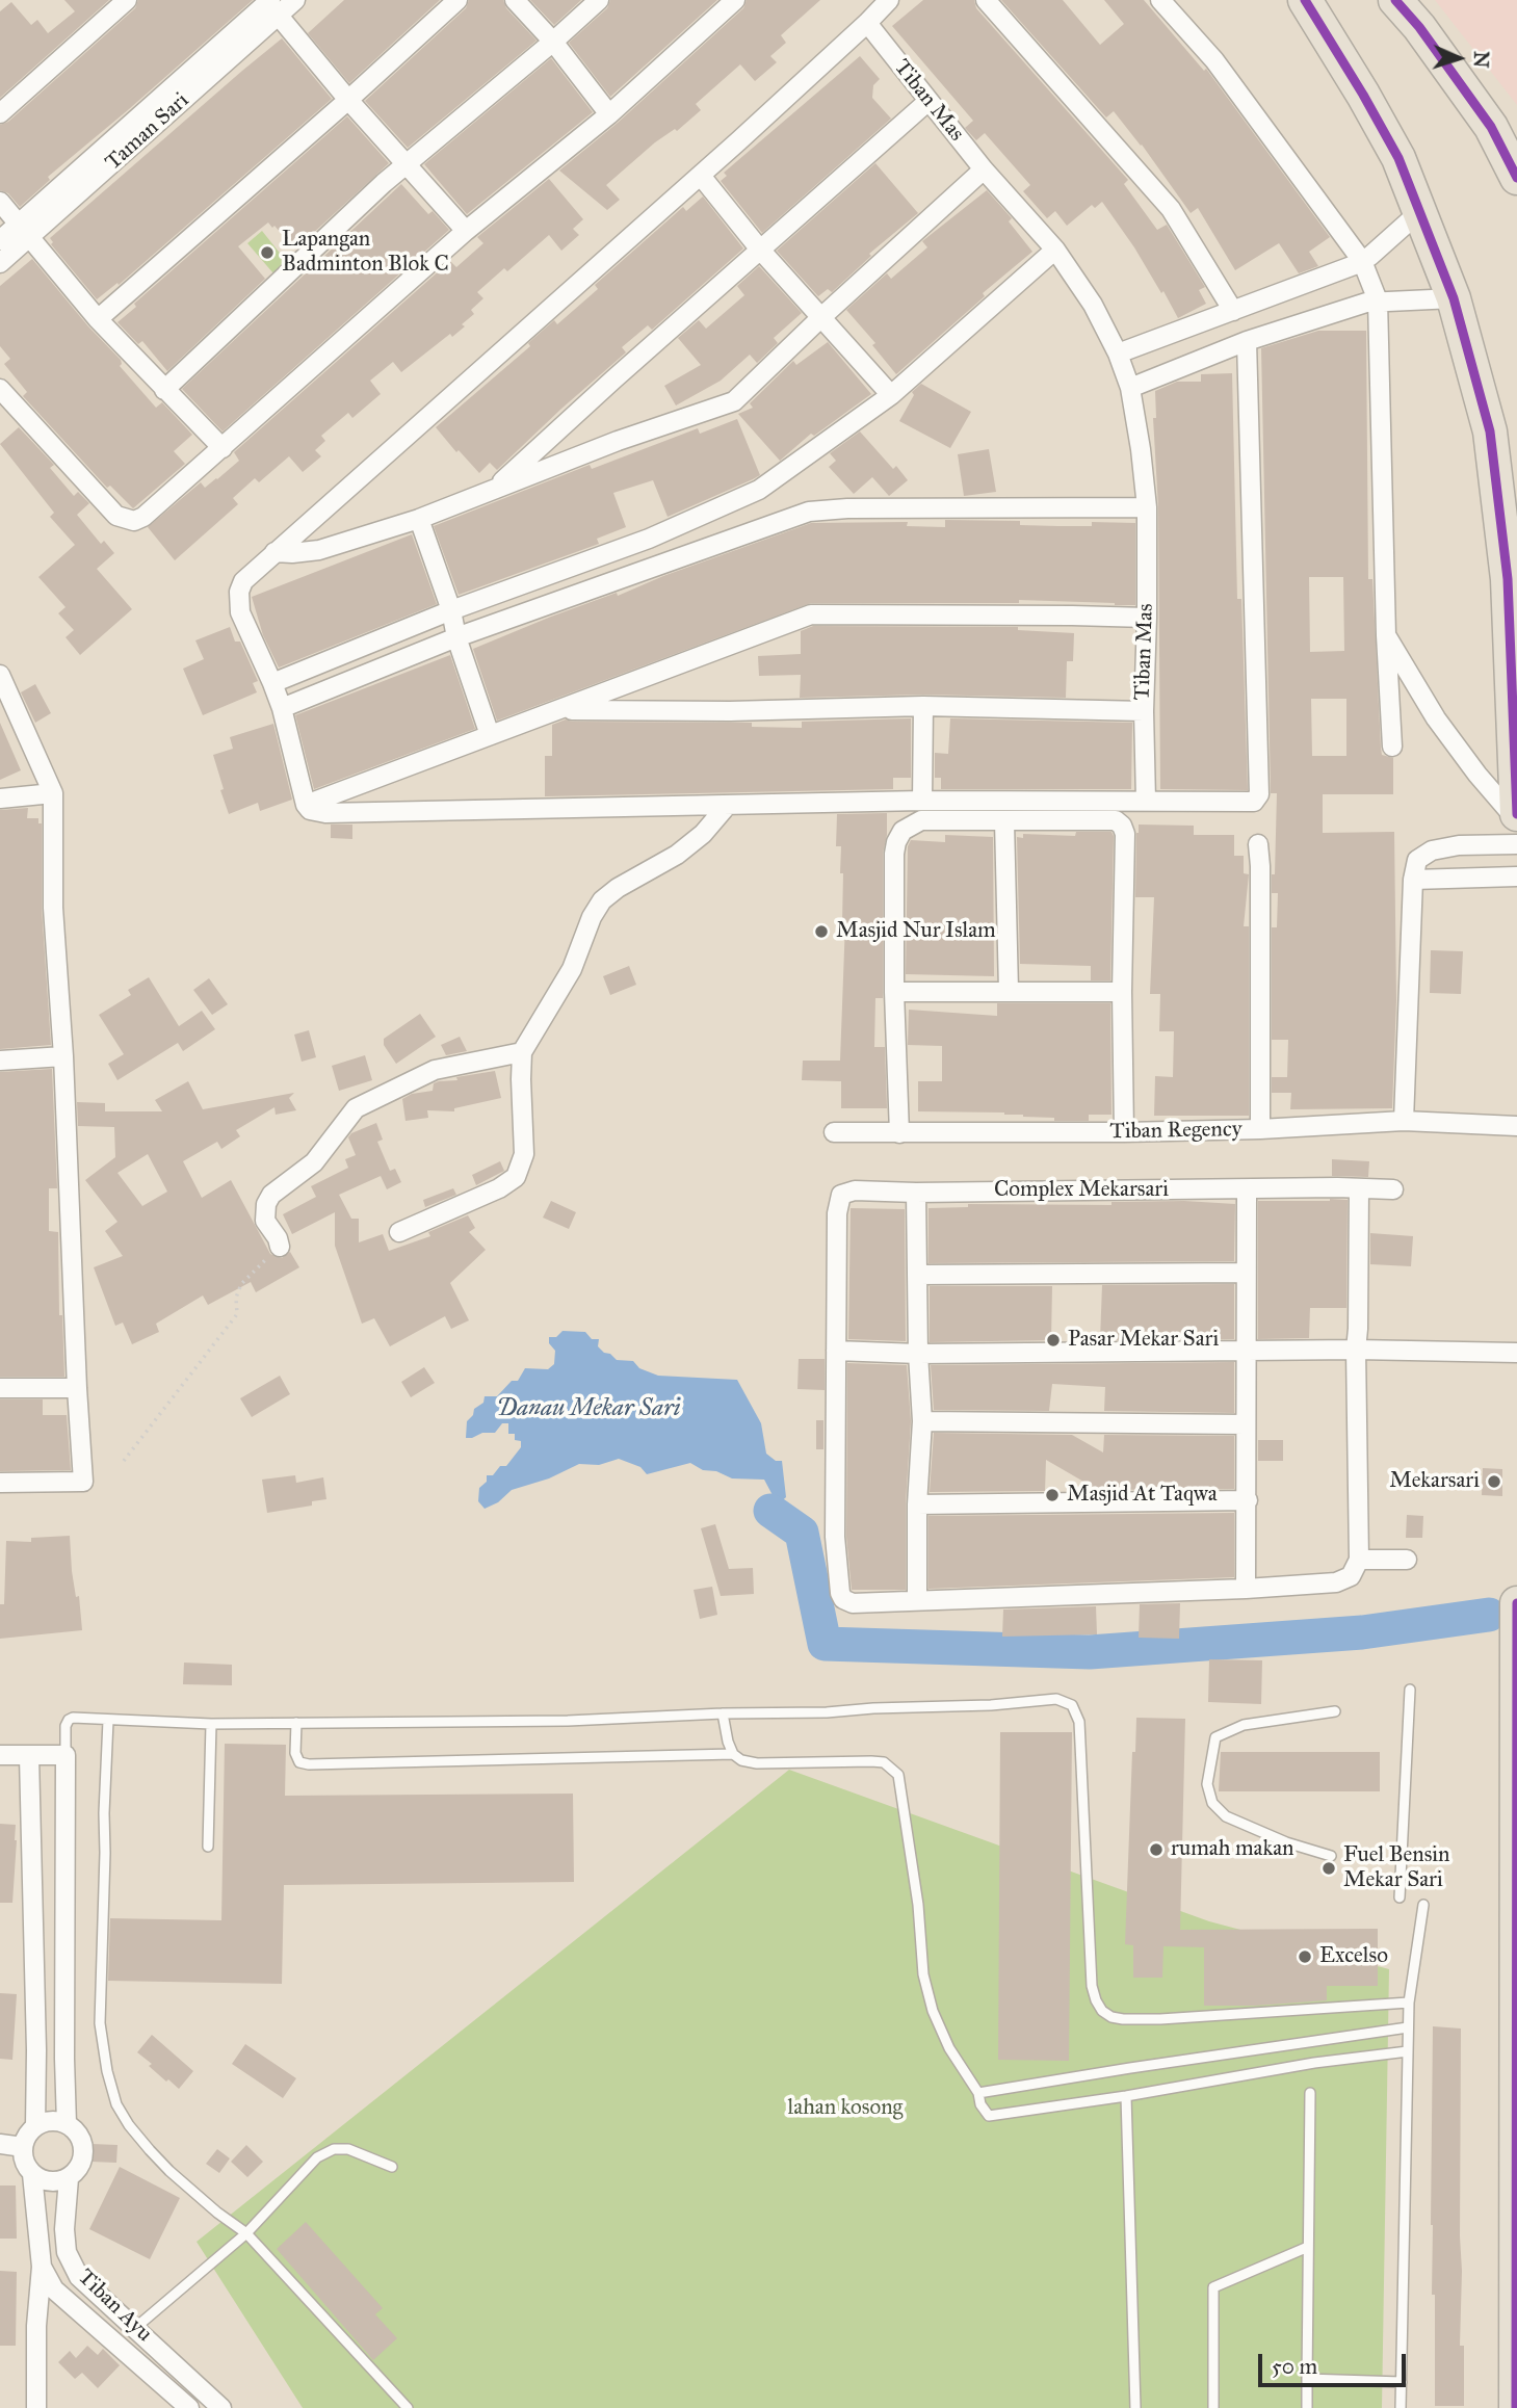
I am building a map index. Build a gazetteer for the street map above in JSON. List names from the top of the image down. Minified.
{"streets":{"street":["Tiban Mas","Taman Sari","Tiban Regency","Complex Mekarsari","Tiban Ayu"]},"water":["Danau Mekar Sari"],"parks":["lahan kosong"],"places":["Lapangan Badminton Blok C","Masjid Nur Islam","Pasar Mekar Sari","Mekarsari","Masjid At Taqwa","rumah makan","Fuel Bensin Mekar Sari","Excelso"],"scale_bar":"50 m","north":"right"}
